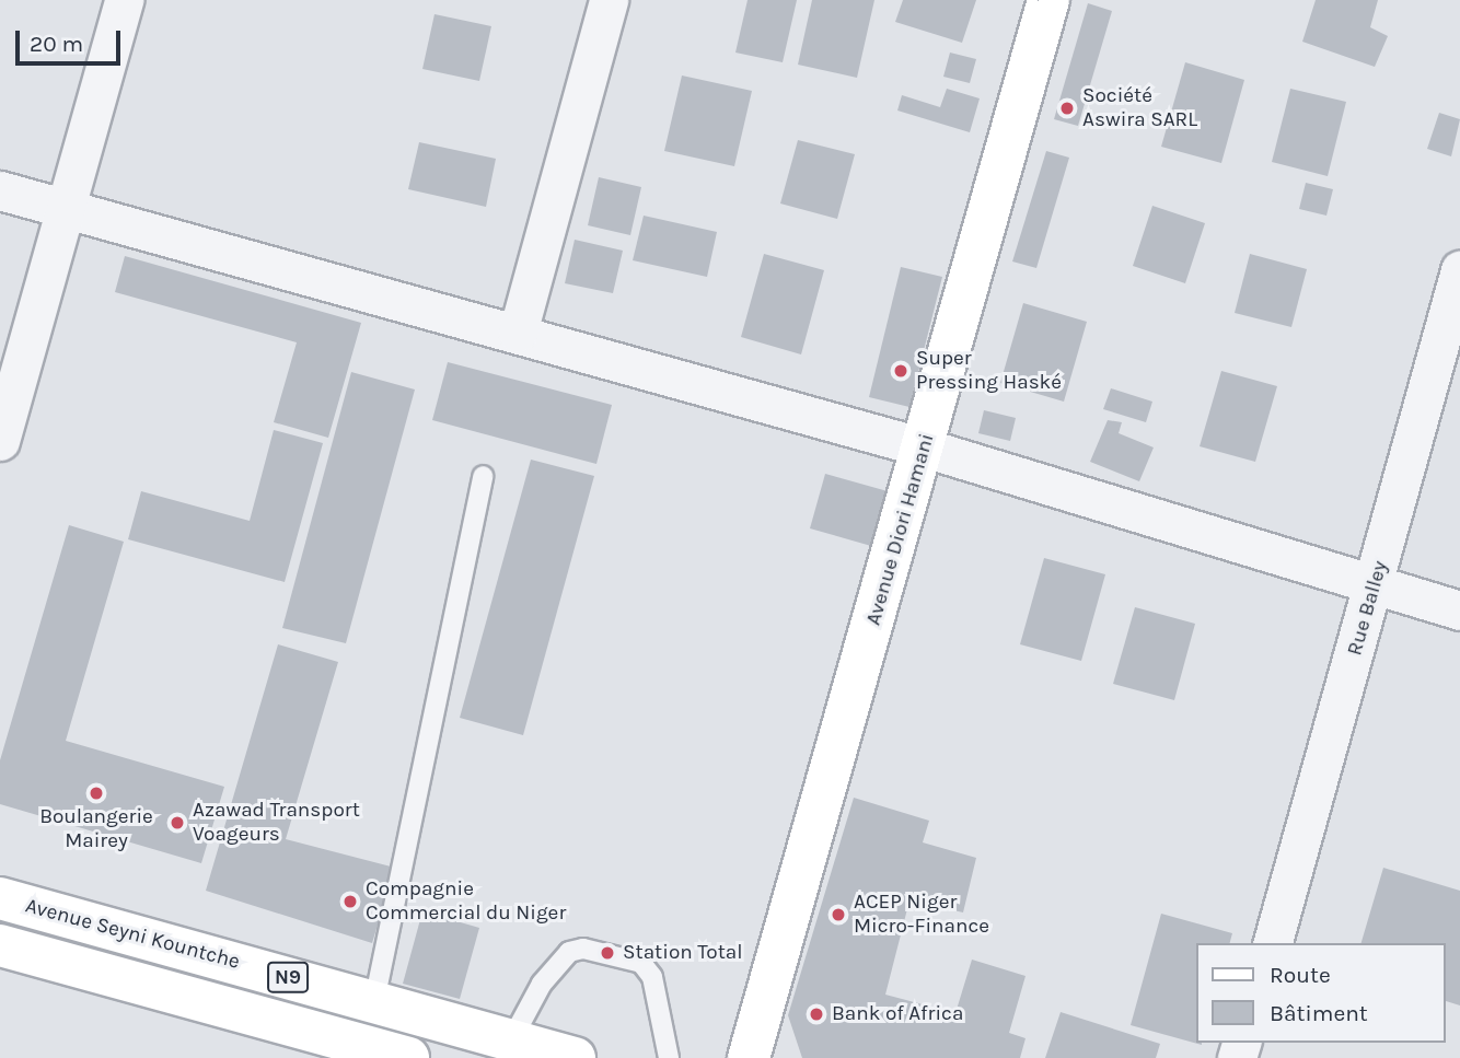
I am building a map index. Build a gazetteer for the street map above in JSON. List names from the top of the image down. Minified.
{"streets":{"main road":["Avenue Diori Hamani","Avenue Seyni Kountche","N9"],"street":["Rue Balley"]},"places":["Société Aswira SARL","Super Pressing Haské","Boulangerie Mairey","Azawad Transport Voageurs","Compagnie Commercial du Niger","ACEP Niger Micro-Finance","Station Total","Bank of Africa"],"legend":["Route","Bâtiment"],"scale_bar":"20 m"}
